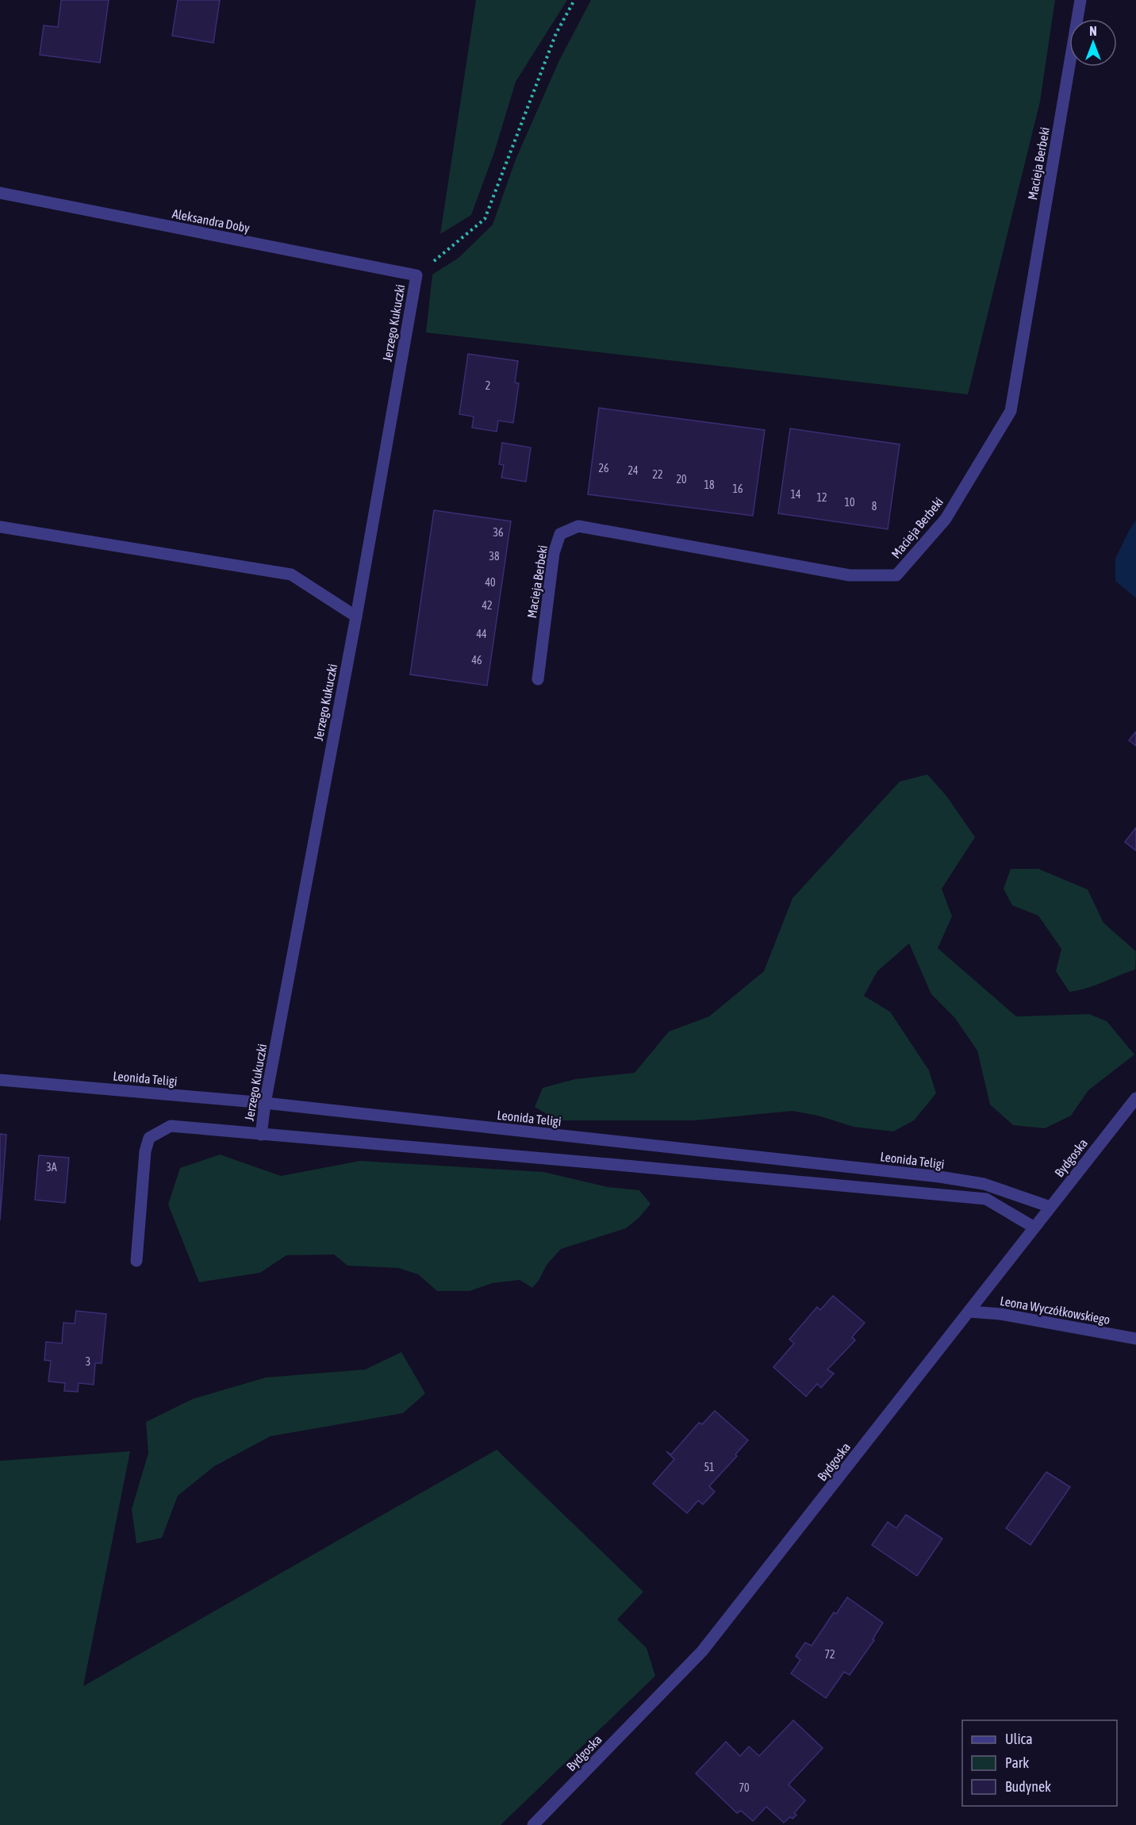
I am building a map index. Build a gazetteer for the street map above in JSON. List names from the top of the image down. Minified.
{"streets":{"street":["Macieja Berbeki","Aleksandra Doby","Jerzego Kukuczki","Leonida Teligi","Bydgoska","Leona Wyczółkowskiego"]},"crossings":[["Aleksandra Doby","Jerzego Kukuczki"],["Jerzego Kukuczki","Leonida Teligi"],["Leonida Teligi","Bydgoska"],["Bydgoska","Leona Wyczółkowskiego"]],"house_numbers":["2","26","24","22","20","18","16","14","12","10","8","36","38","40","42","44","46","3A","3","51","72","70"],"legend":["Ulica","Park","Budynek"],"north":"top"}
